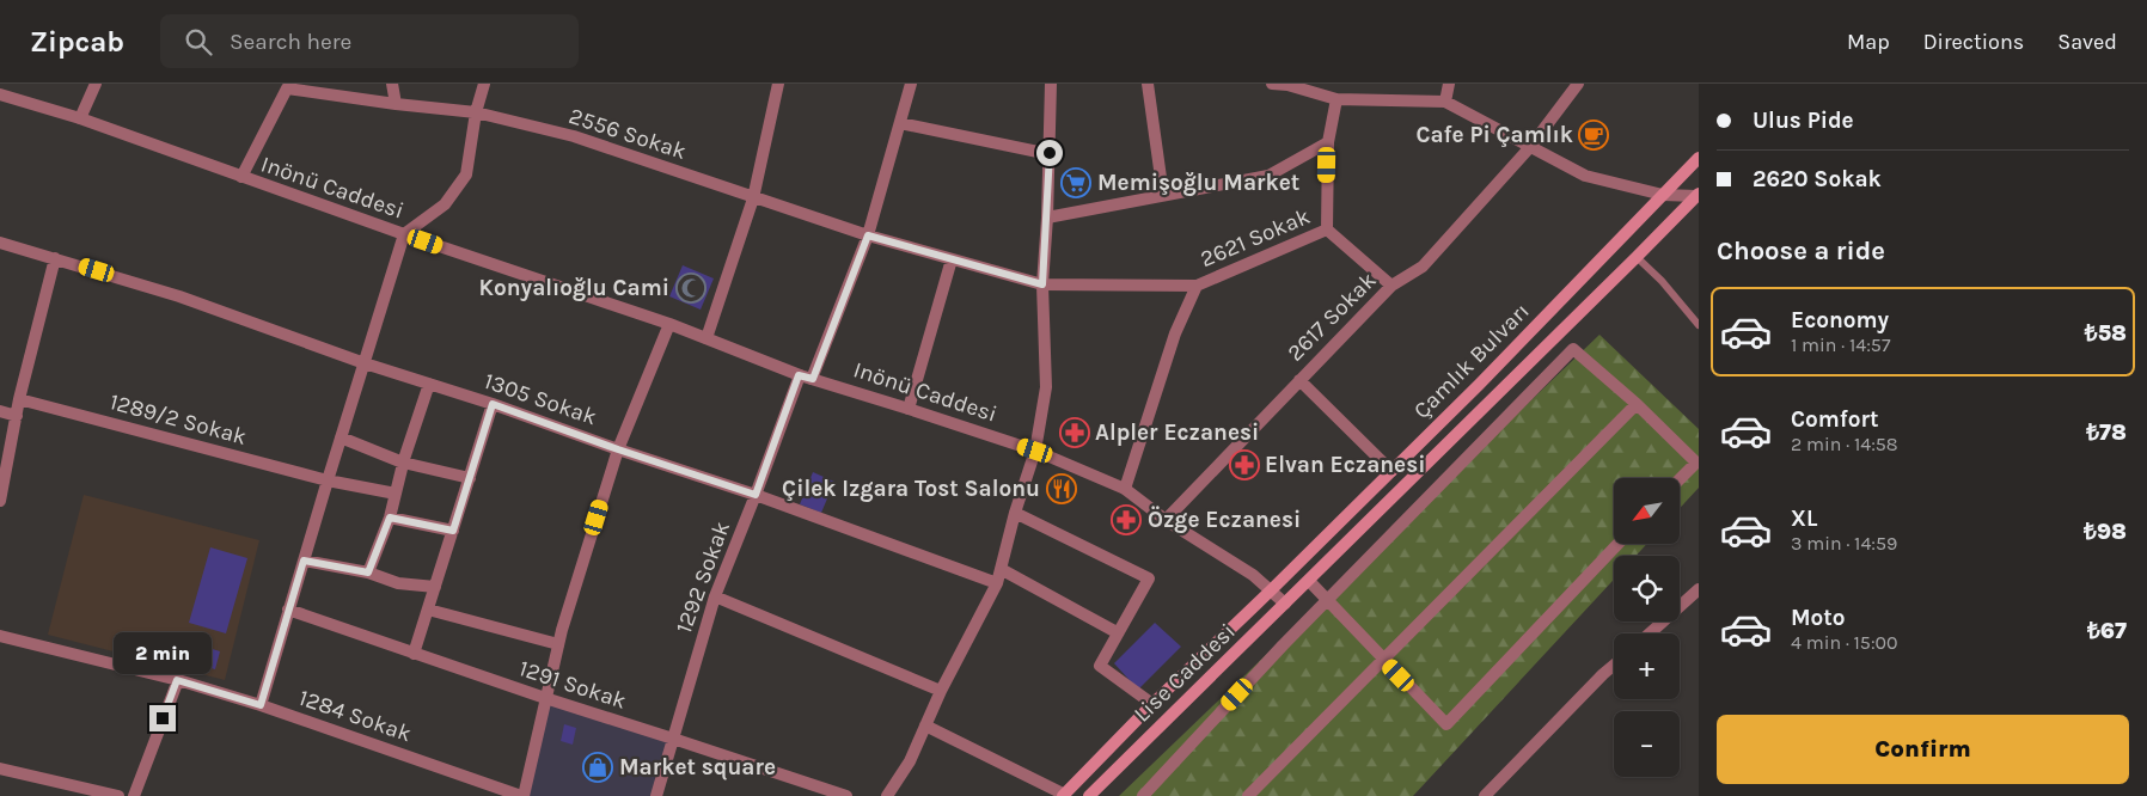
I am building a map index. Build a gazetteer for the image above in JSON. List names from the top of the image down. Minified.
{"streets":{"main road":["Çamlık Bulvarı","Lise Caddesi"],"street":["2556 Sokak","Inönü Caddesi","2621 Sokak","2617 Sokak","1305 Sokak","1289/2 Sokak","1292 Sokak","1291 Sokak","1284 Sokak"]},"crossings":[["2556 Sokak","Inönü Caddesi"],["2556 Sokak","2621 Sokak"],["Inönü Caddesi","2617 Sokak"],["Inönü Caddesi","Çamlık Bulvarı"],["Inönü Caddesi","1292 Sokak"],["Inönü Caddesi","Lise Caddesi"],["2621 Sokak","2617 Sokak"],["Çamlık Bulvarı","Lise Caddesi"],["1305 Sokak","1292 Sokak"],["1292 Sokak","1291 Sokak"]],"places":{"cafe":["Cafe Pi Çamlık"],"supermarket":["Memişoğlu Market"],"mosque":["Konyalıoğlu Cami"],"pharmacy":["Alpler Eczanesi","Elvan Eczanesi","Özge Eczanesi"],"restaurant":["Çilek Izgara Tost Salonu"],"shop":["Market square"]},"north":"bottom left","page":{"header":"Zipcab","search":"Search here","nav":["Map","Directions","Saved"],"banner":["Ulus Pide","2620 Sokak"],"heading":"Choose a ride","list":[{"name":"Economy","note":"1 min · 14:57","value":"₺58"},{"name":"Comfort","note":"2 min · 14:58","value":"₺78"},{"name":"XL","note":"3 min · 14:59","value":"₺98"},{"name":"Moto","note":"4 min · 15:00","value":"₺67"}],"map_buttons":["+","−"],"bubble":"2 min","buttons":"Confirm"}}
